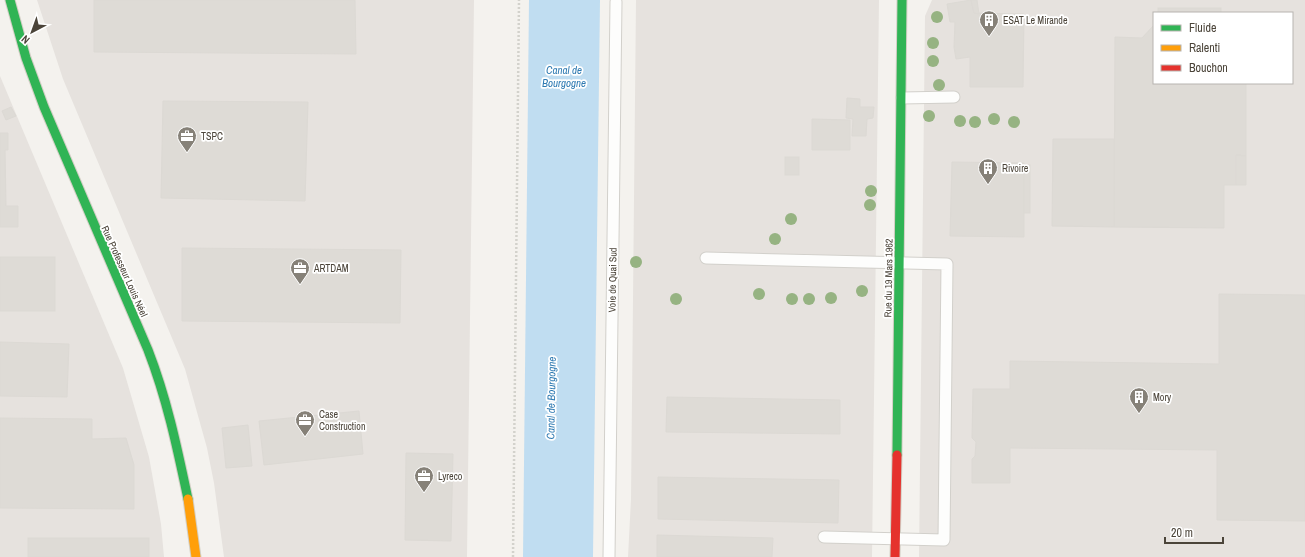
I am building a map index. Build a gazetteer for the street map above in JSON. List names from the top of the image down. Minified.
{"streets":{"street":["Rue Professeur Louis Néel","Rue du 19 Mars 1962"],"lane":["Voie de Quai Sud"]},"water":["Canal de Bourgogne"],"places":{"building":["ESAT Le Mirande","Rivoire","Mory"],"office":["TSPC","ARTDAM","Case Construction","Lyreco"]},"legend":["Fluide","Ralenti","Bouchon"],"scale_bar":"20 m","north":"bottom left"}
